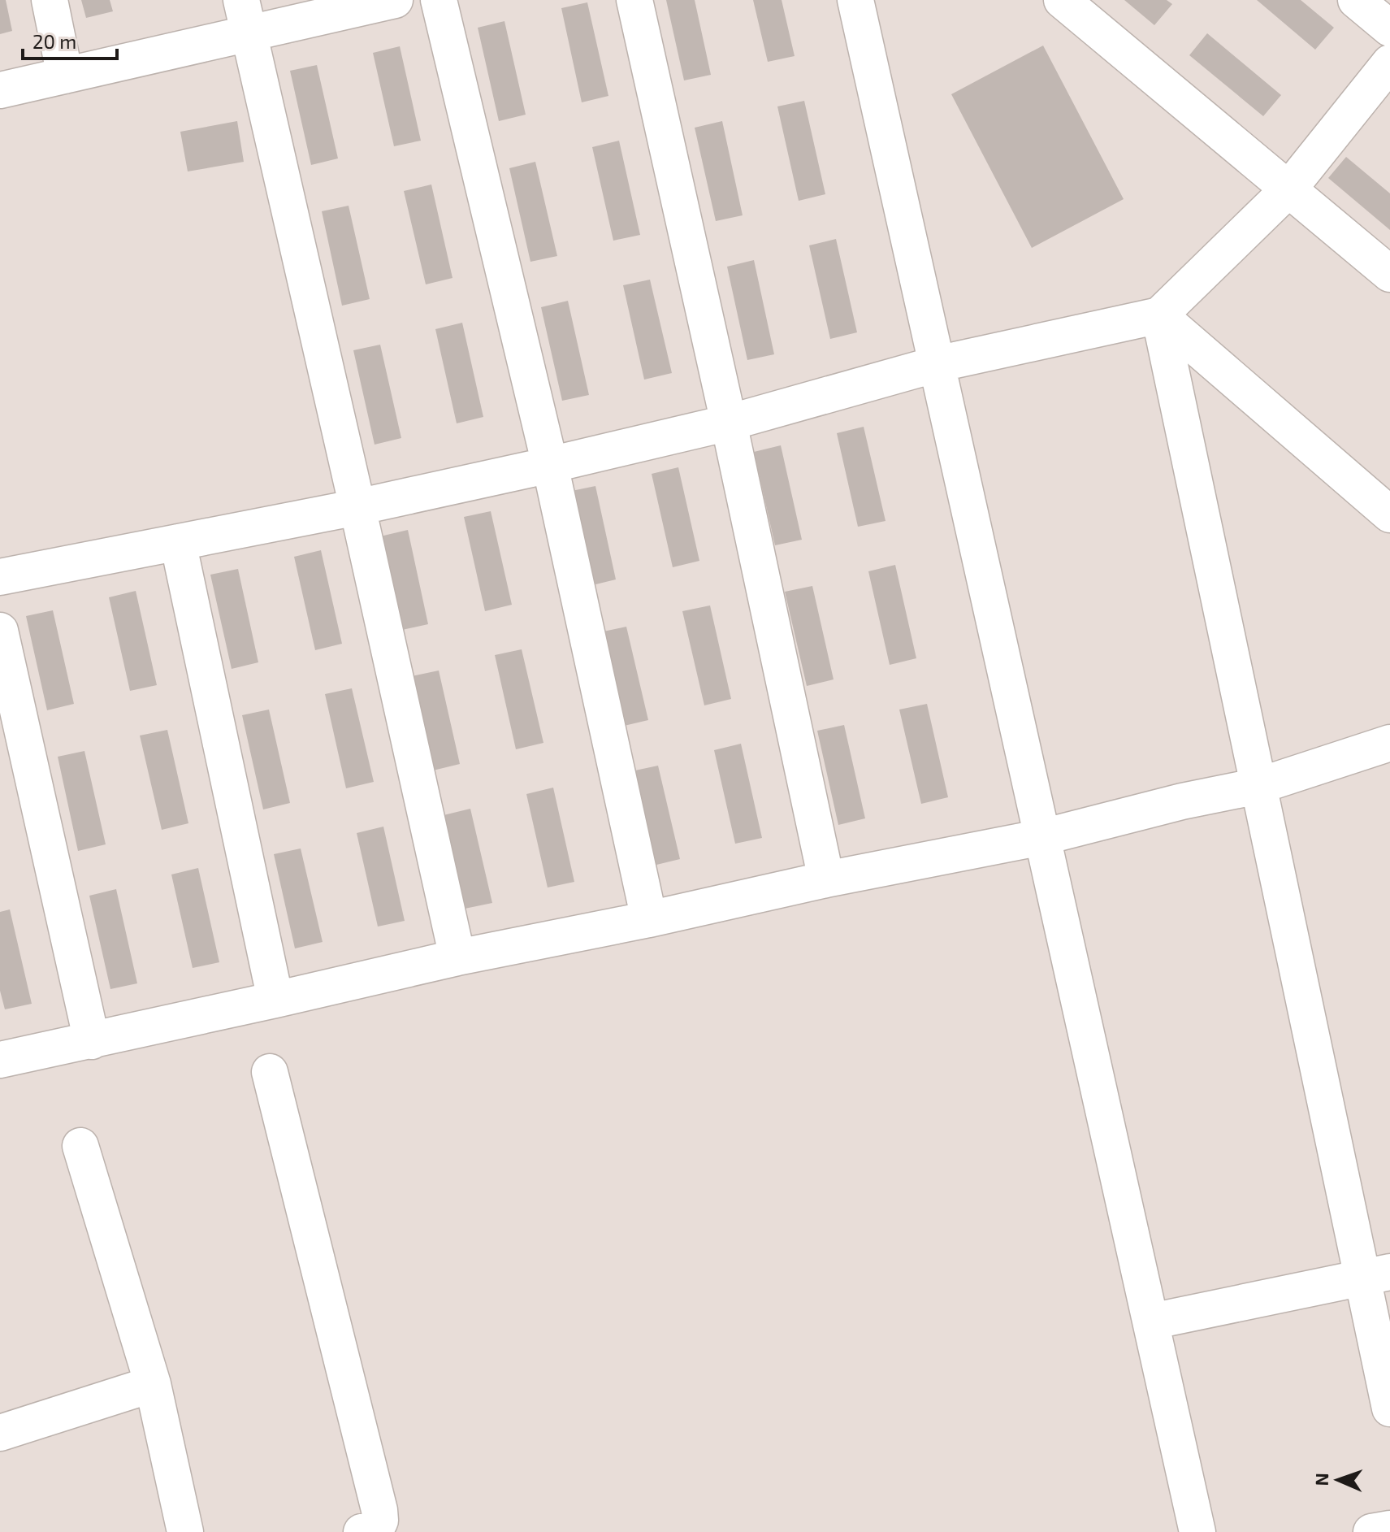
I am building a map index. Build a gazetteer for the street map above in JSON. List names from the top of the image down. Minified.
{"scale_bar":"20 m","north":"left"}
